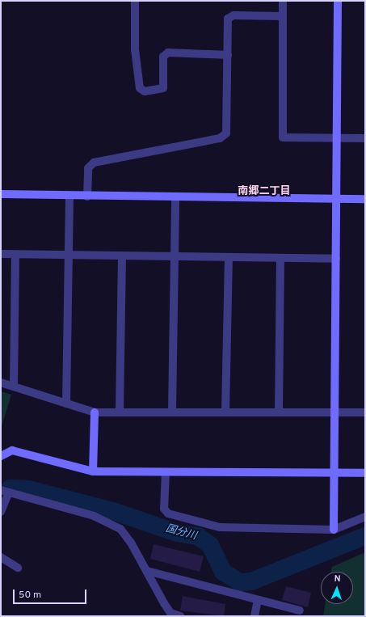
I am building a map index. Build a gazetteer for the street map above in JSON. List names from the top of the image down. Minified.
{"districts":["南郷二丁目"],"water":["国分川"],"scale_bar":"50 m","north":"top"}
